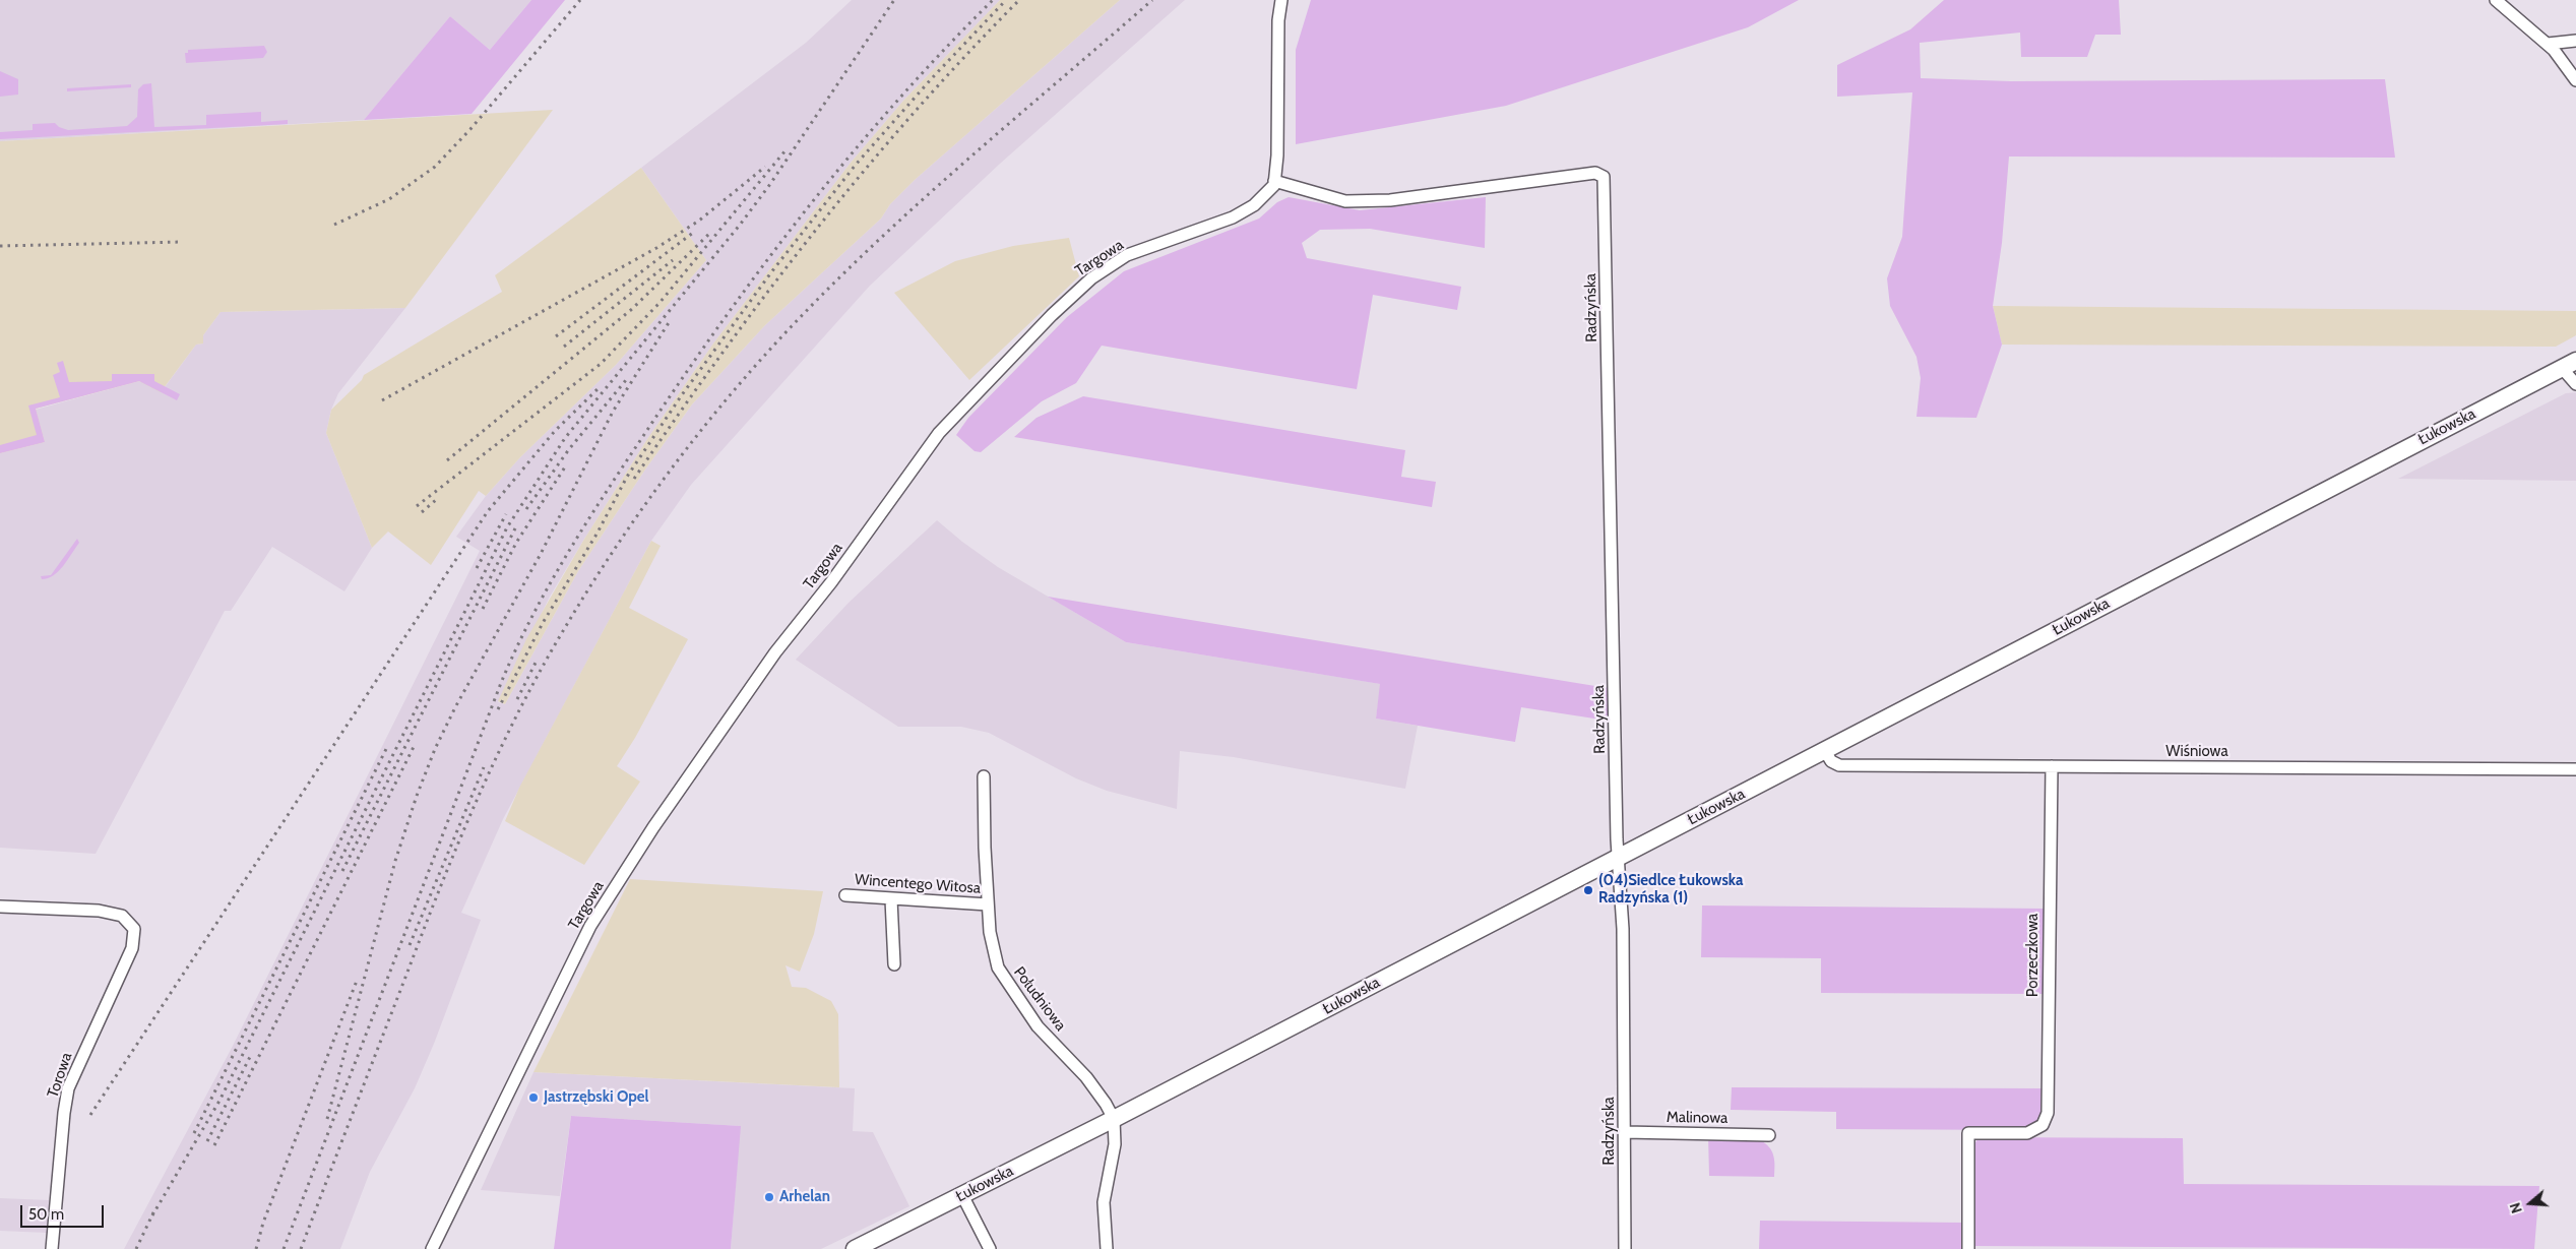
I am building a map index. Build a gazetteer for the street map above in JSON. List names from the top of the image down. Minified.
{"streets":{"main road":["Łukowska"],"street":["Targowa","Radzyńska","Wiśniowa","Wincentego Witosa","Porzeczkowa","Południowa","Torowa","Malinowa"]},"crossings":[["Targowa","Radzyńska"],["Radzyńska","Łukowska"],["Radzyńska","Malinowa"],["Łukowska","Wiśniowa"],["Łukowska","Południowa"],["Wiśniowa","Porzeczkowa"],["Wincentego Witosa","Południowa"]],"places":["(04)Siedlce Łukowska Radzyńska (1)","Jastrzębski Opel","Arhelan"],"scale_bar":"50 m","north":"left"}
